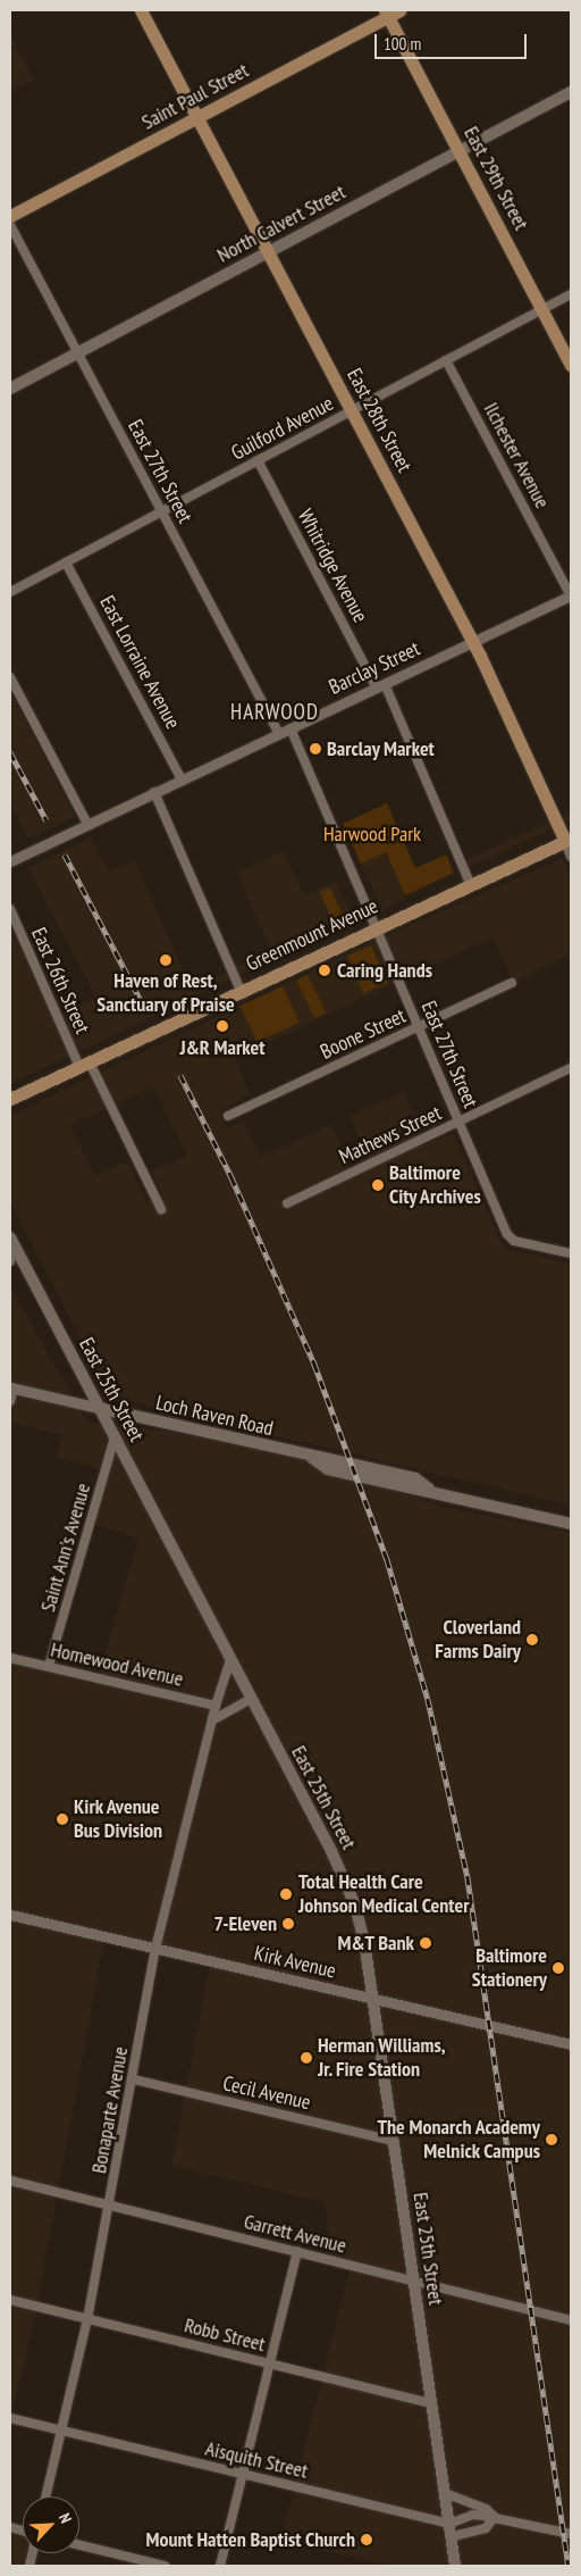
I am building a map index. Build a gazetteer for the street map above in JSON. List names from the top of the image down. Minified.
{"streets":{"main road":["Saint Paul Street","East 29th Street","North Calvert Street","East 28th Street","Greenmount Avenue","East 25th Street","Loch Raven Road"],"street":["Guilford Avenue","Ilchester Avenue","East 27th Street","Whitridge Avenue","East Lorraine Avenue","Barclay Street","East 26th Street","Boone Street","Mathews Street","Saint Ann's Avenue","Homewood Avenue","Kirk Avenue","Cecil Avenue","Bonaparte Avenue","Garrett Avenue","Robb Street","Aisquith Street"]},"crossings":[["Saint Paul Street","East 29th Street"],["Saint Paul Street","East 28th Street"],["East 29th Street","North Calvert Street"],["East 29th Street","Guilford Avenue"],["North Calvert Street","East 28th Street"],["North Calvert Street","East 27th Street"],["East 28th Street","Guilford Avenue"],["East 28th Street","Barclay Street"],["East 28th Street","Greenmount Avenue"],["Guilford Avenue","Ilchester Avenue"],["Guilford Avenue","East 27th Street"],["Guilford Avenue","Whitridge Avenue"],["Guilford Avenue","East Lorraine Avenue"],["Ilchester Avenue","Barclay Street"],["East 27th Street","Barclay Street"],["East 27th Street","Greenmount Avenue"],["East 27th Street","Boone Street"],["East 27th Street","Mathews Street"],["Whitridge Avenue","Barclay Street"],["Whitridge Avenue","Greenmount Avenue"],["East Lorraine Avenue","Barclay Street"],["Greenmount Avenue","East 26th Street"],["East 25th Street","Loch Raven Road"],["East 25th Street","Saint Ann's Avenue"],["East 25th Street","Kirk Avenue"],["East 25th Street","Cecil Avenue"],["East 25th Street","Bonaparte Avenue"],["East 25th Street","Garrett Avenue"],["East 25th Street","Robb Street"],["East 25th Street","Aisquith Street"],["Saint Ann's Avenue","Homewood Avenue"],["Homewood Avenue","Bonaparte Avenue"],["Kirk Avenue","Bonaparte Avenue"],["Cecil Avenue","Bonaparte Avenue"],["Bonaparte Avenue","Garrett Avenue"],["Bonaparte Avenue","Robb Street"],["Bonaparte Avenue","Aisquith Street"]],"districts":["HARWOOD"],"parks":["Harwood Park"],"places":["Barclay Market","Haven of Rest, Sanctuary of Praise","Caring Hands","J&R Market","Baltimore City Archives","Cloverland Farms Dairy","Kirk Avenue Bus Division","Total Health Care Johnson Medical Center","7-Eleven","M&T Bank","Baltimore Stationery","Herman Williams, Jr. Fire Station","The Monarch Academy Melnick Campus","Mount Hatten Baptist Church"],"scale_bar":"100 m","north":"top right"}
